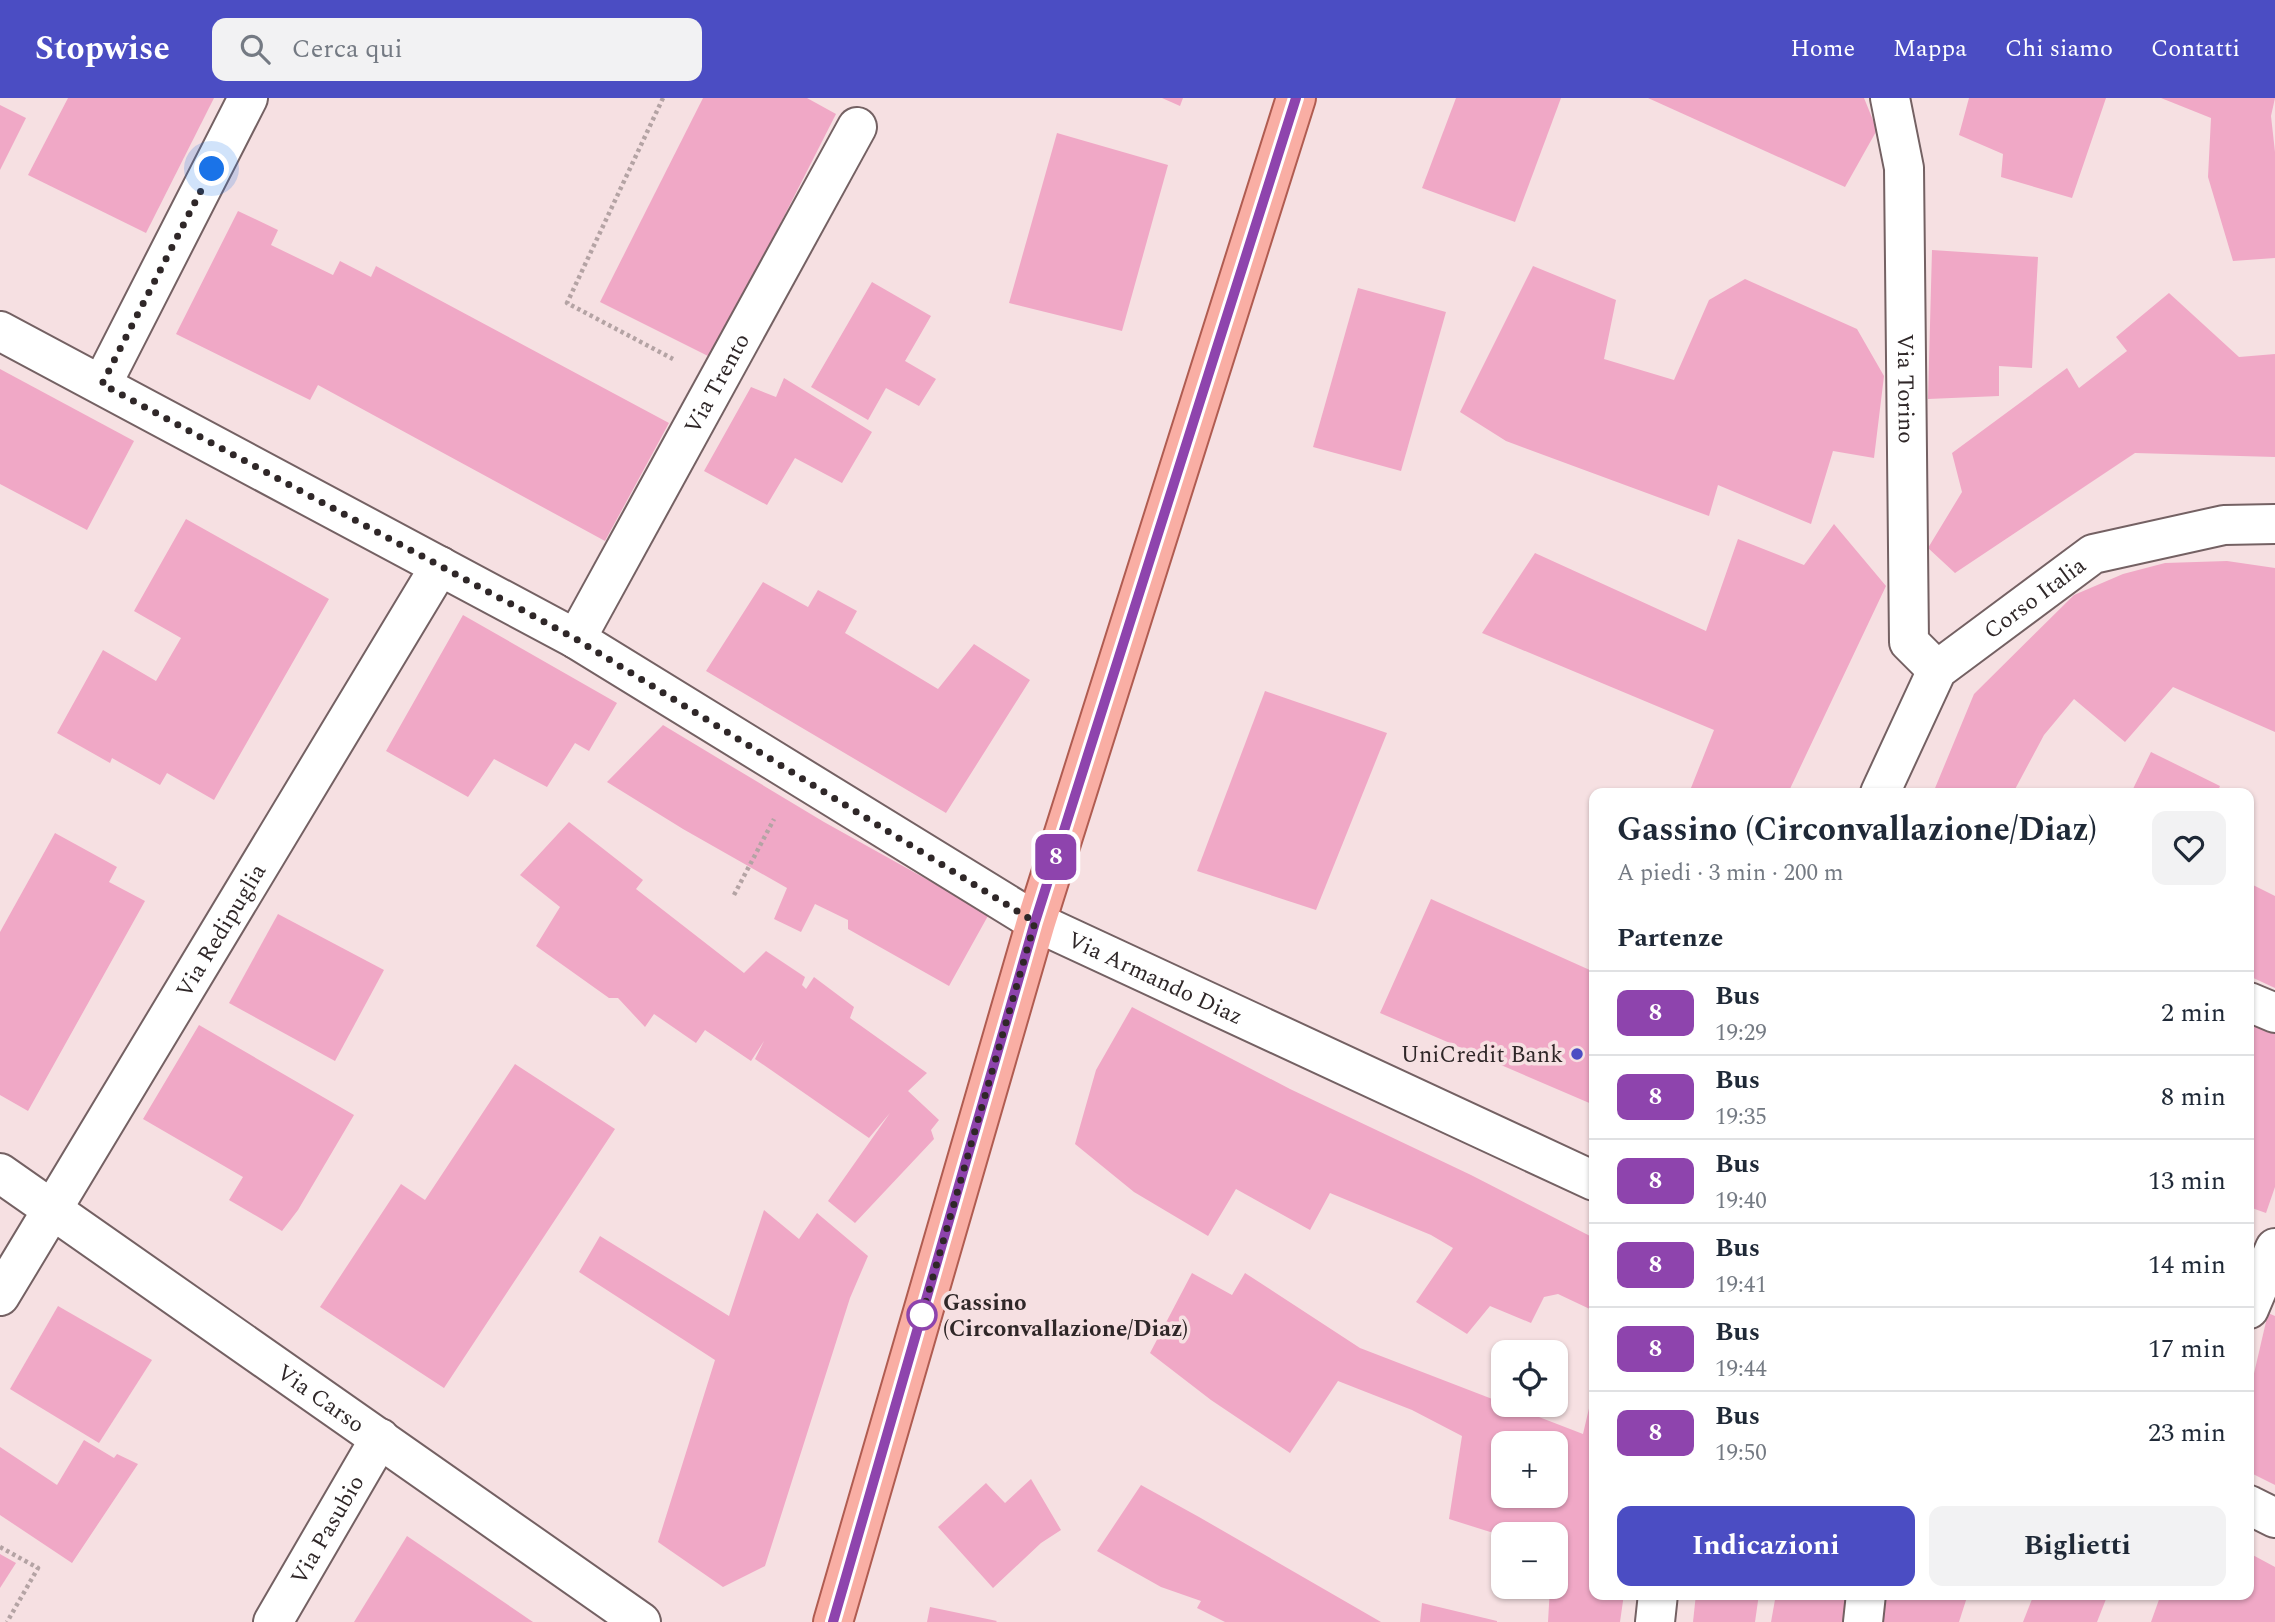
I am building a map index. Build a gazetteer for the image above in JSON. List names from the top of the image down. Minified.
{"streets":{"street":["Via Trento","Via Torino","Corso Italia","Via Redipuglia","Via Armando Diaz","Via Carso","Via Pasubio"]},"crossings":[["Via Trento","Via Armando Diaz"],["Via Torino","Corso Italia"],["Via Redipuglia","Via Armando Diaz"],["Via Redipuglia","Via Carso"],["Via Carso","Via Pasubio"]],"places":["UniCredit Bank","Gassino (Circonvallazione/Diaz)"],"lines":["bus line 8"],"page":{"header":"Stopwise","search":"Cerca qui","nav":["Home","Mappa","Chi siamo","Contatti"],"on_map":"8","heading":[["Gassino (Circonvallazione/Diaz)","A piedi · 3 min · 200 m"],"Partenze"],"list":[{"mark":"8","name":"Bus","note":"19:29","value":"2 min"},{"mark":"8","name":"Bus","note":"19:35","value":"8 min"},{"mark":"8","name":"Bus","note":"19:40","value":"13 min"},{"mark":"8","name":"Bus","note":"19:41","value":"14 min"},{"mark":"8","name":"Bus","note":"19:44","value":"17 min"},{"mark":"8","name":"Bus","note":"19:50","value":"23 min"}],"map_buttons":["+","−"],"buttons":["Indicazioni","Biglietti"]}}
